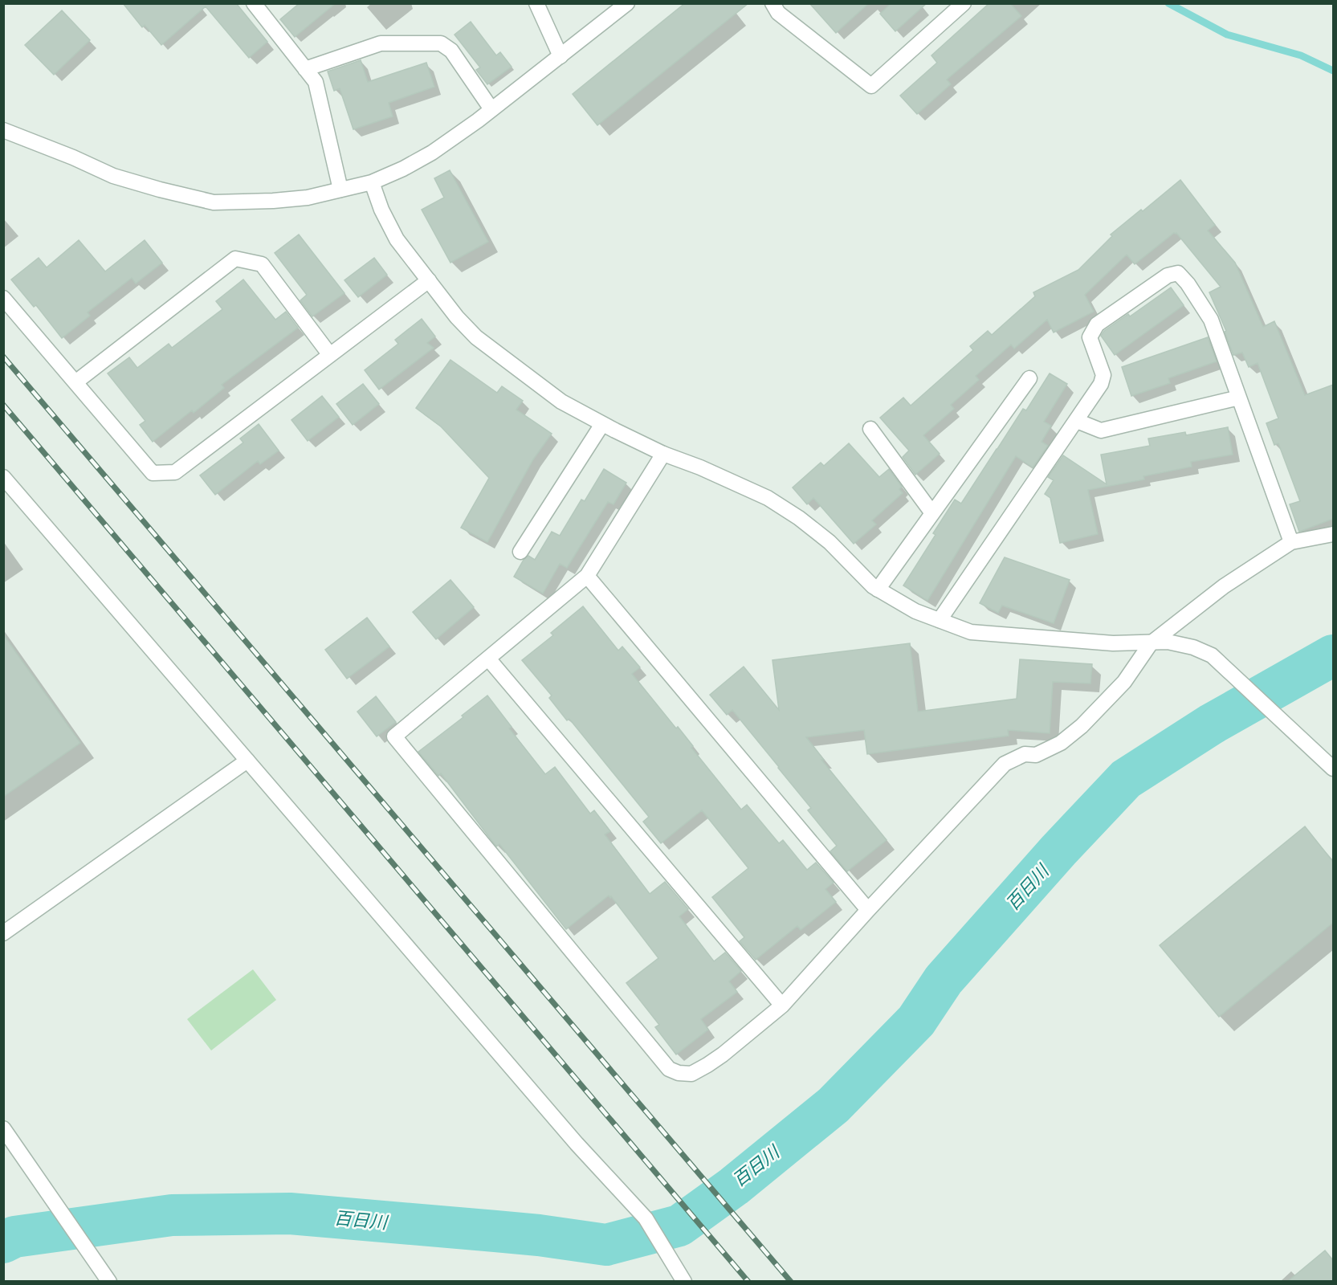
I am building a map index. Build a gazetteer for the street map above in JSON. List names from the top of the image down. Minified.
{"water":["百日川"]}
